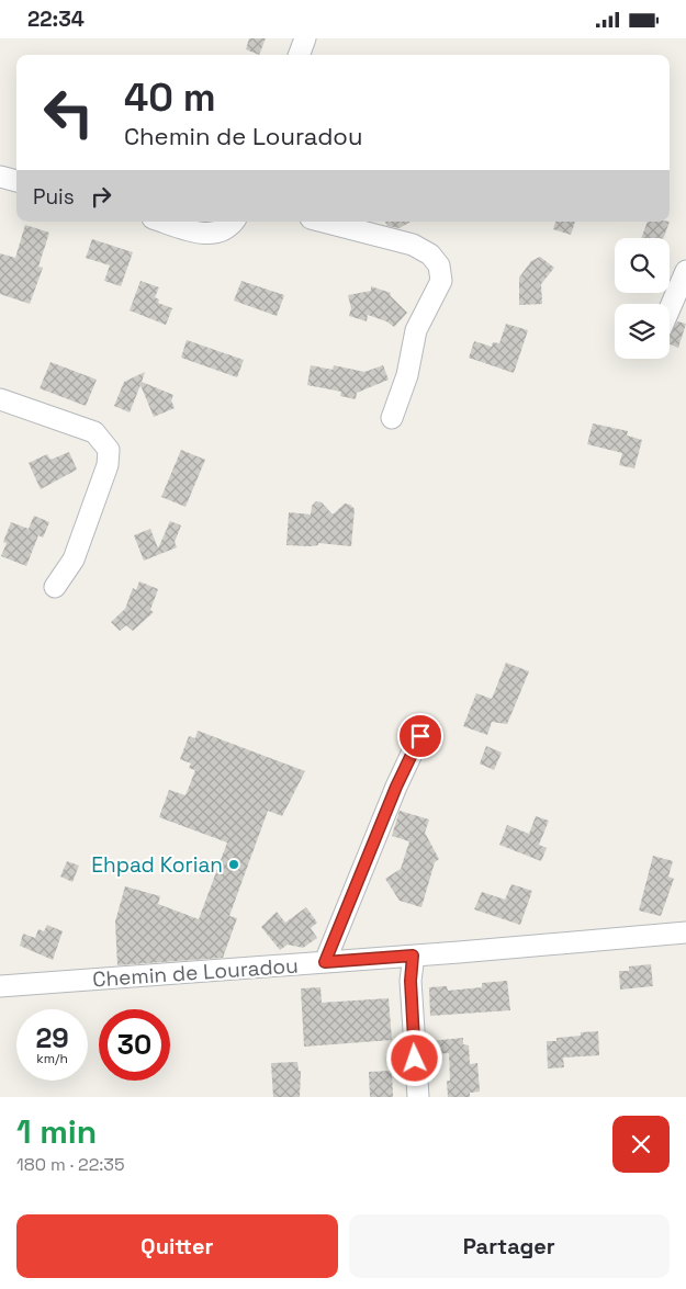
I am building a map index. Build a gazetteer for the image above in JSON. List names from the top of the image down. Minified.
{"streets":{"street":["Chemin de Louradou"]},"places":["Ehpad Korian"],"page":{"status":"22:34","turn":["40 m","Chemin de Louradou"],"then":"Puis","speed":"29 km/h","limit":"30","heading":["1 min","180 m · 22:35"],"buttons":["Quitter","Partager"]}}
